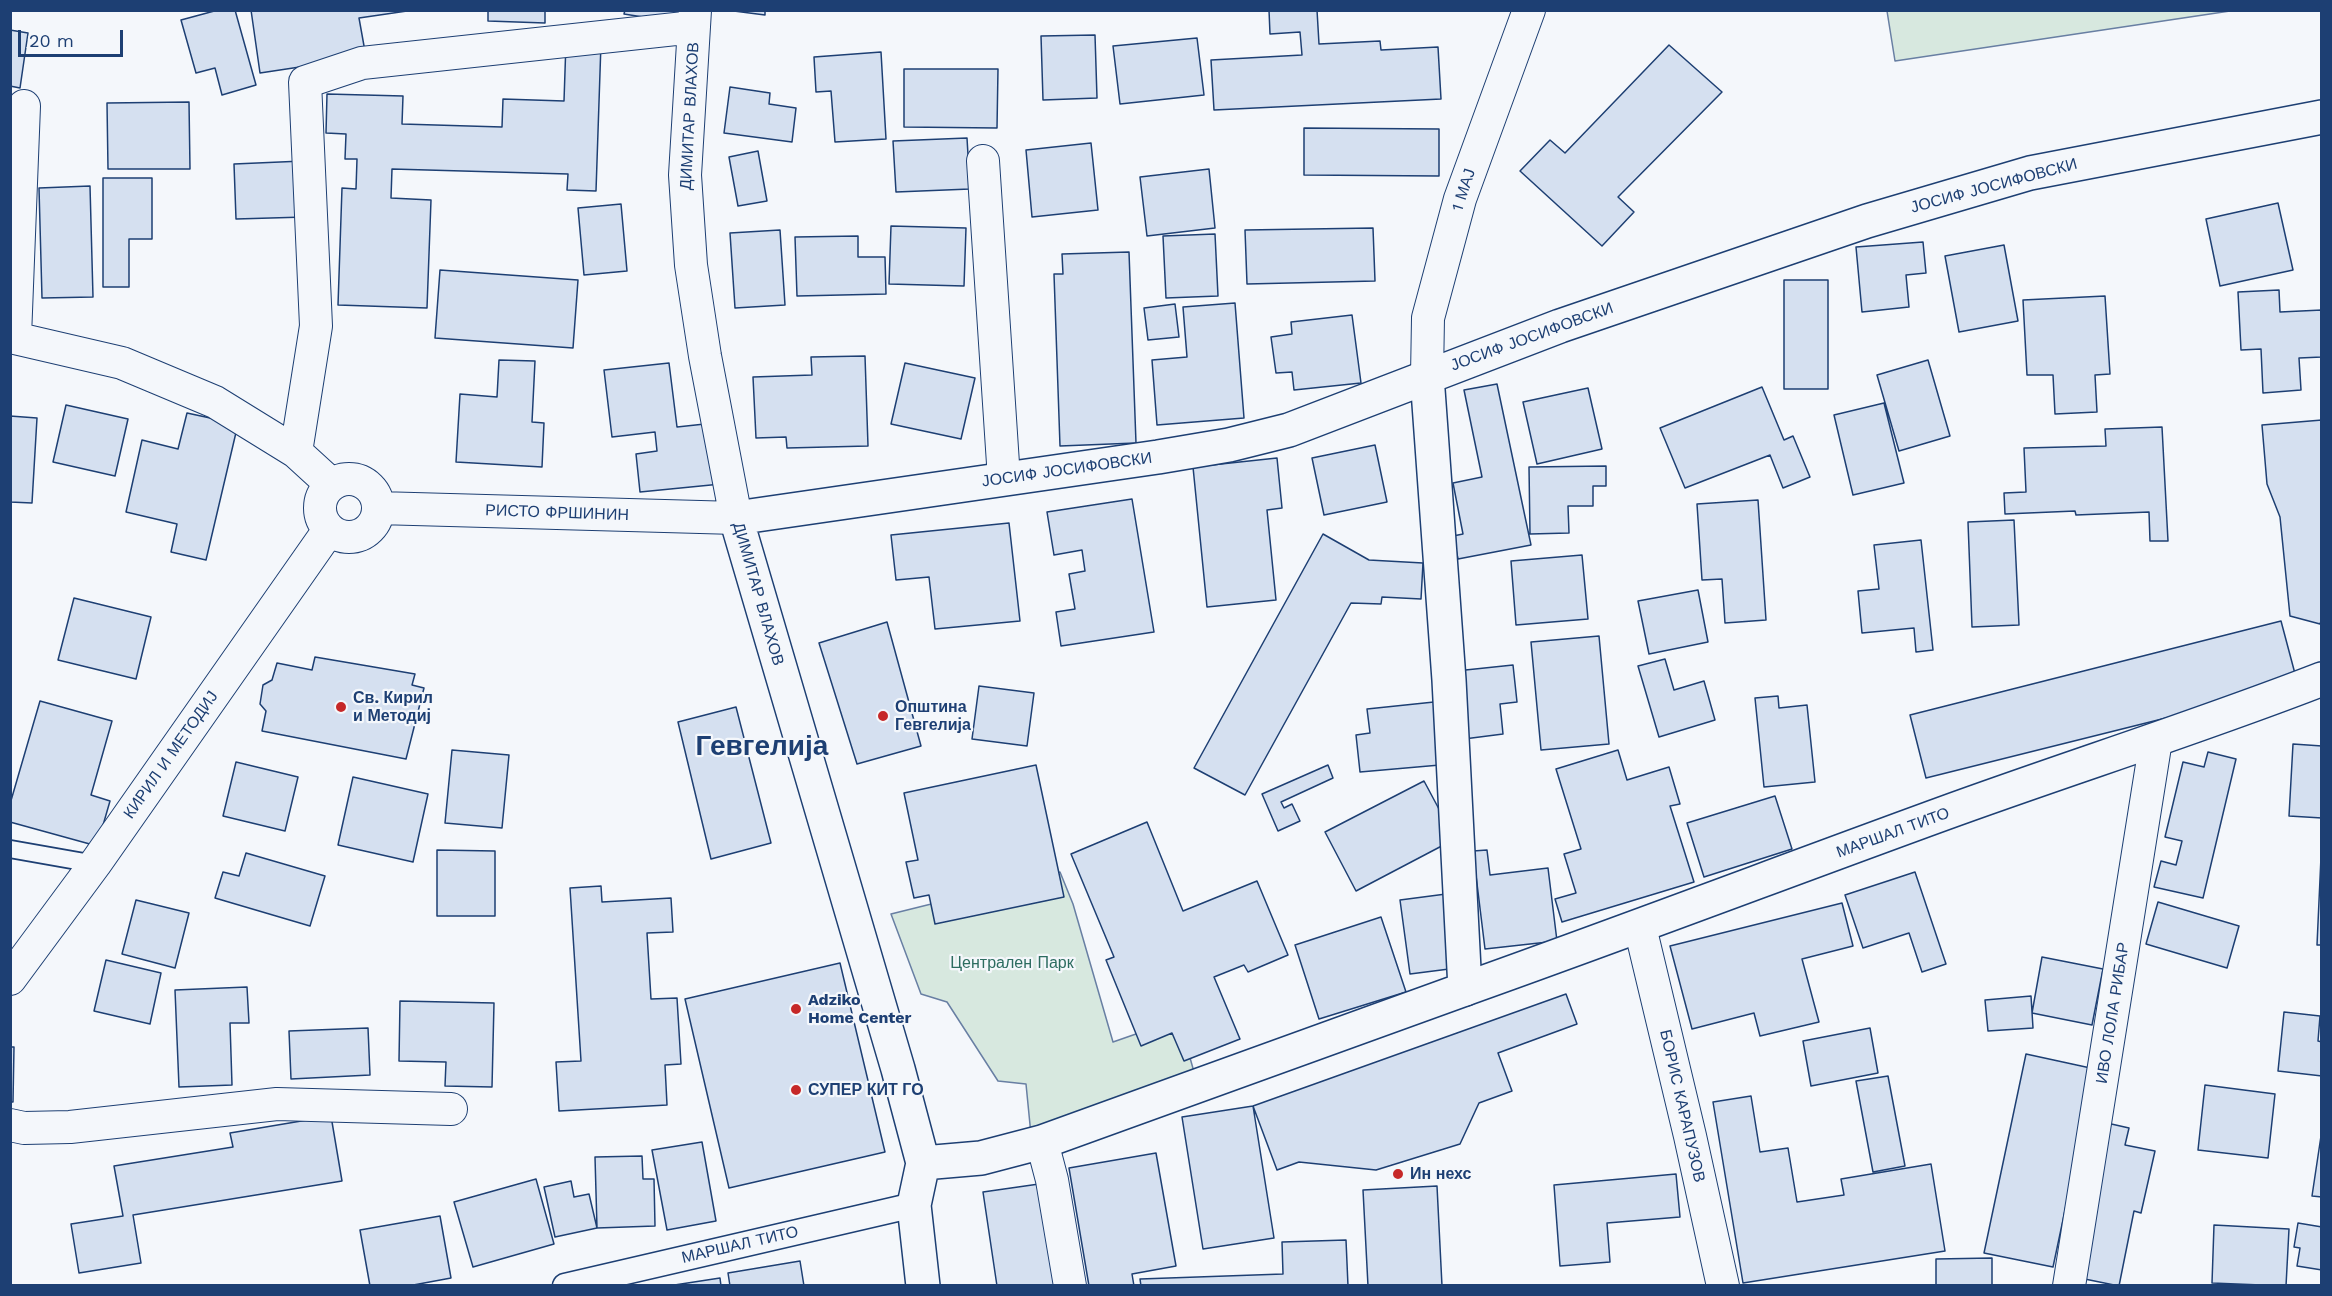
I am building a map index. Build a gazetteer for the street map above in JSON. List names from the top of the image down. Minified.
{"streets":{"main road":["ДИМИТАР ВЛАХОВ","ЈОСИФ ЈОСИФОВСКИ","МАРШАЛ ТИТО"],"street":["1 МАЈ","РИСТО ФРШИНИН","КИРИЛ И МЕТОДИЈ","ИВО ЛОЛА РИБАР","БОРИС КАРАПУЗОВ"]},"crossings":[["ДИМИТАР ВЛАХОВ","ЈОСИФ ЈОСИФОВСКИ"],["ДИМИТАР ВЛАХОВ","РИСТО ФРШИНИН"],["ДИМИТАР ВЛАХОВ","МАРШАЛ ТИТО"],["ЈОСИФ ЈОСИФОВСКИ","1 МАЈ"],["ЈОСИФ ЈОСИФОВСКИ","РИСТО ФРШИНИН"],["РИСТО ФРШИНИН","КИРИЛ И МЕТОДИЈ"],["МАРШАЛ ТИТО","ИВО ЛОЛА РИБАР"],["МАРШАЛ ТИТО","БОРИС КАРАПУЗОВ"]],"districts":["Гевгелија"],"parks":["Централен Парк"],"places":["Св. Кирил и Методиј","Општина Гевгелија","Adziko Home Center","СУПЕР КИТ ГО","Ин нехс"],"scale_bar":"20 m"}
